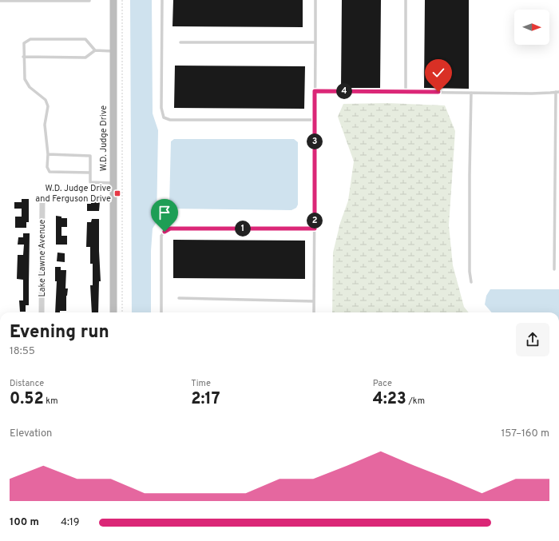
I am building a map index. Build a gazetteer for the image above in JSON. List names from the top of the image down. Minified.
{"streets":{"street":["W.D. Judge Drive","Lake Lawne Avenue"]},"places":{"transit":["W.D. Judge Drive and Ferguson Drive"]},"north":"right","page":{"pins":["4","3","2","1"],"heading":["Evening run","18:55"],"stats":[["Distance","0.52 km"],["Time","2:17"],["Pace","4:23 /km"]],"chart":["Elevation","157–160 m"],"list":[{"name":"100 m","note":"4:19"}]}}
